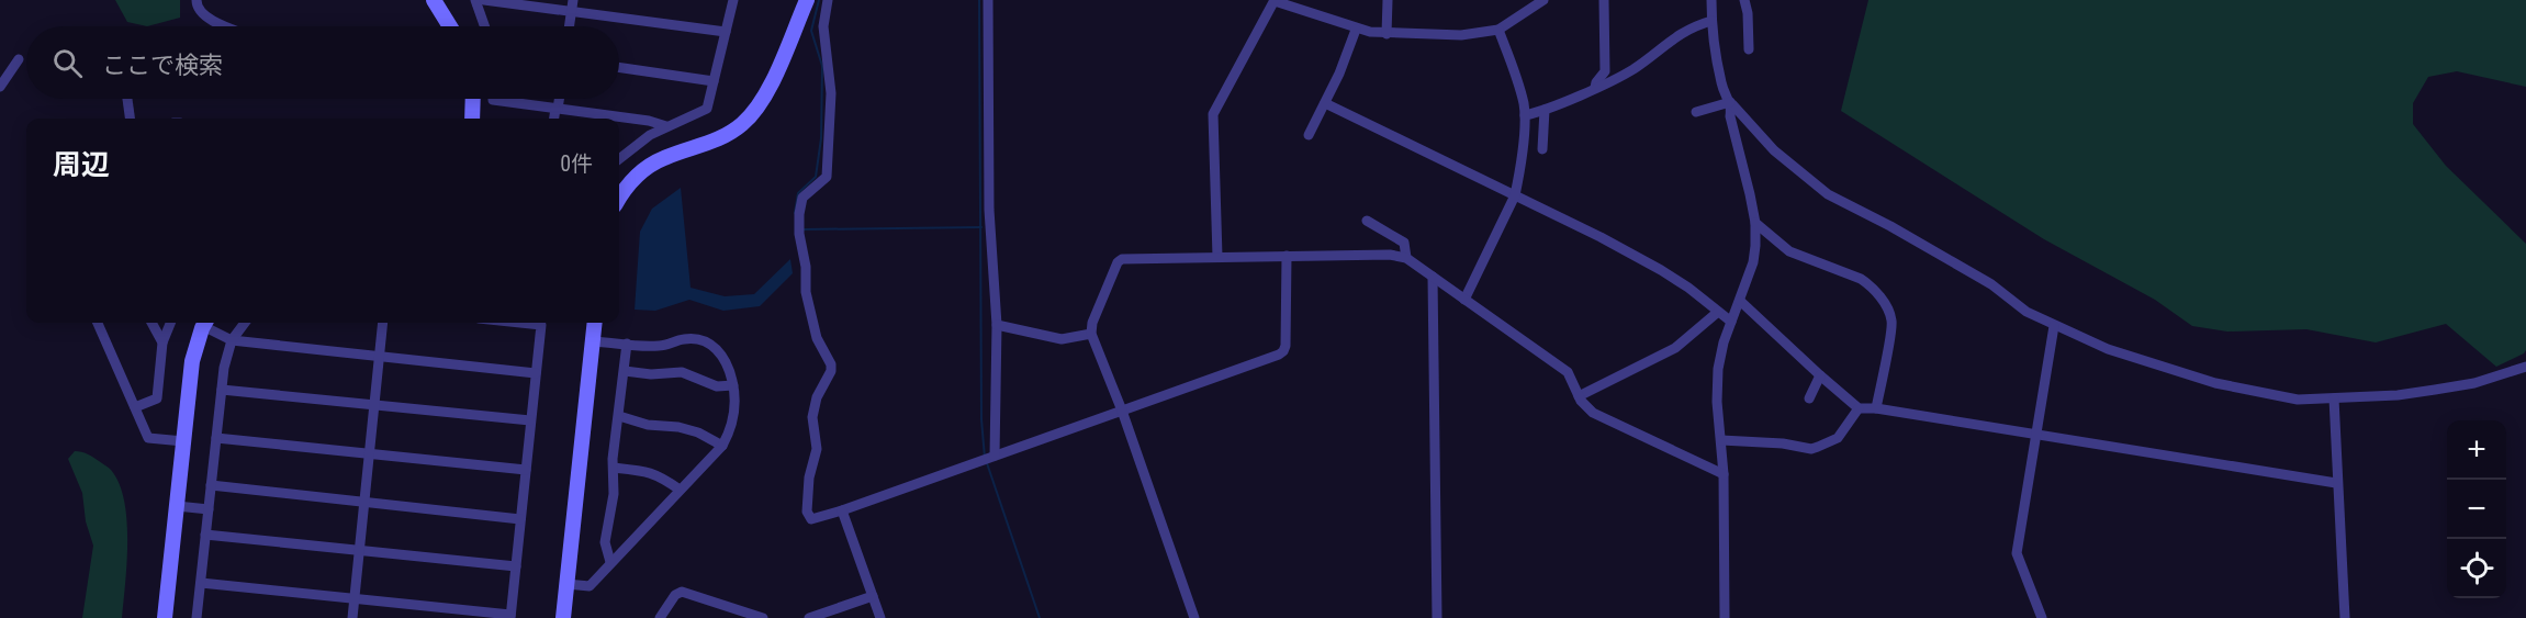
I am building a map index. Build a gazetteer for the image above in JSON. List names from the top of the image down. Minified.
{"page":{"search":"ここで検索","heading":["周辺","0件"],"map_buttons":["+","−"]}}
